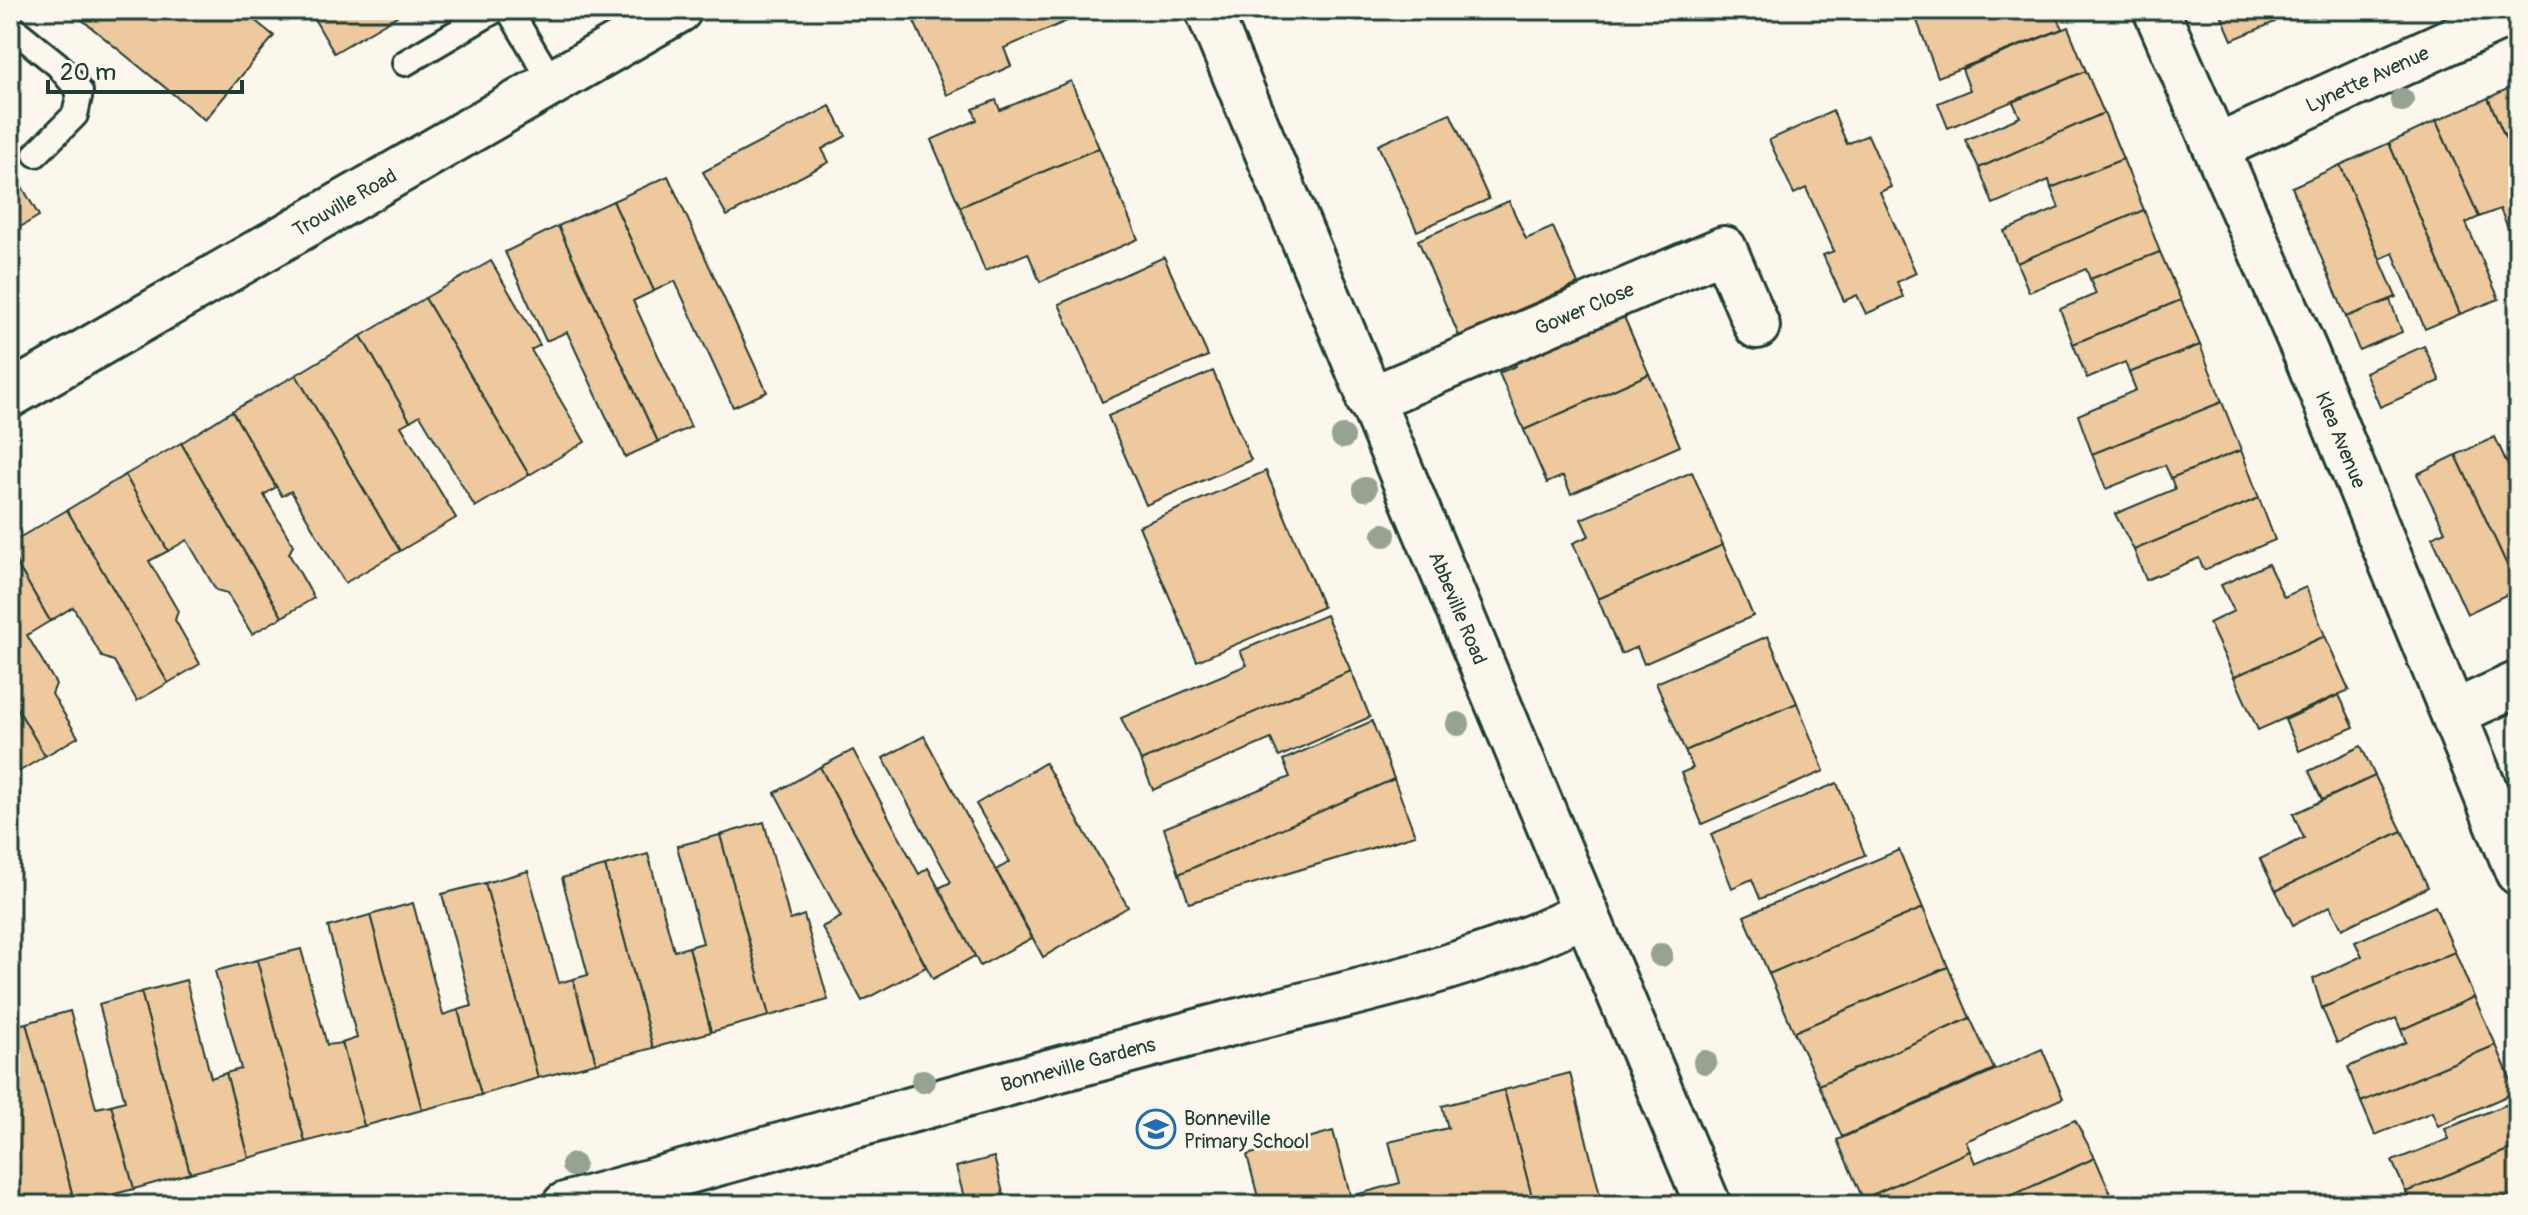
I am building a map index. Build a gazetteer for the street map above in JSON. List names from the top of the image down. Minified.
{"streets":{"street":["Lynette Avenue","Trouville Road","Gower Close","Klea Avenue","Abbeville Road","Bonneville Gardens"]},"crossings":[["Lynette Avenue","Klea Avenue"],["Gower Close","Abbeville Road"],["Abbeville Road","Bonneville Gardens"]],"places":{"school or university":["Bonneville Primary School"]},"scale_bar":"20 m"}
